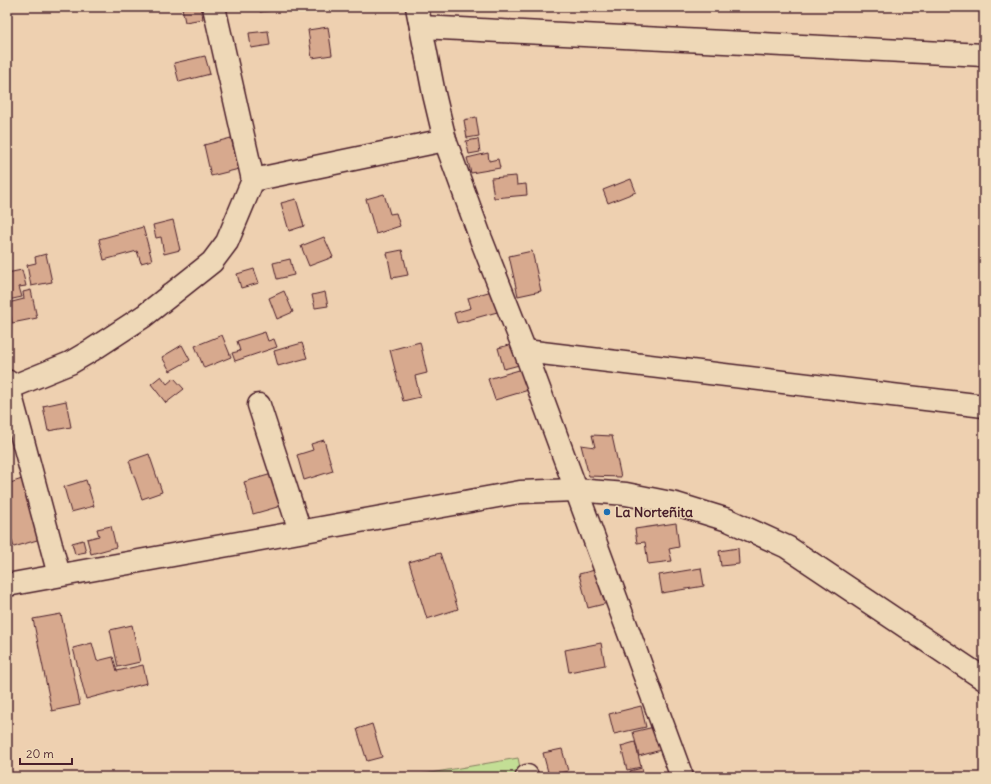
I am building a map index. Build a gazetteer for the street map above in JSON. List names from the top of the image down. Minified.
{"places":["La Norteñita"],"scale_bar":"20 m"}
